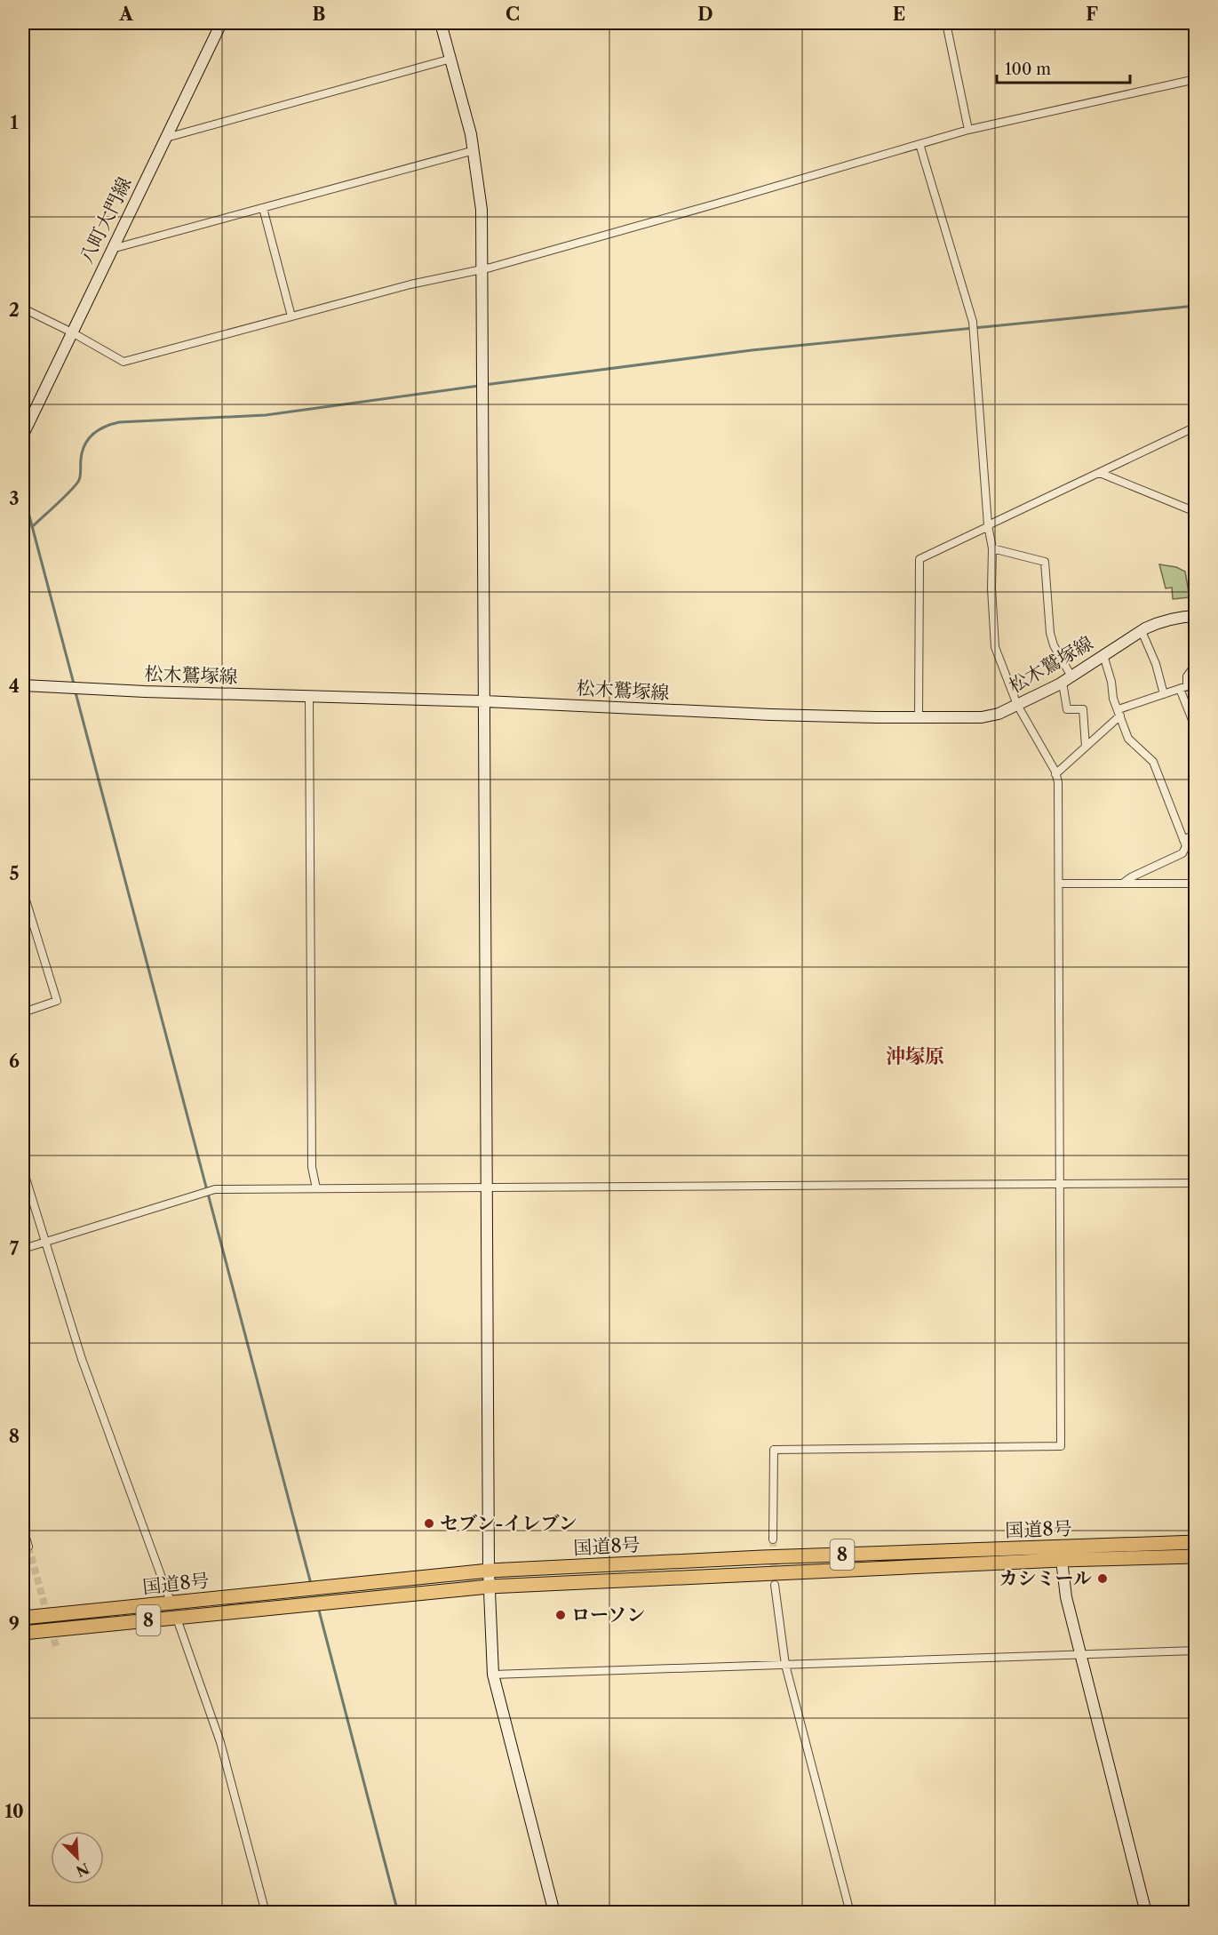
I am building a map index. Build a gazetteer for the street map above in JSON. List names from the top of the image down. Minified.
{"streets":{"highway":["国道8号","8"],"street":["八町大門線","松木鷲塚線"]},"crossings":[["国道8号","8"]],"districts":["沖塚原"],"places":["セブン-イレブン","カシミール","ローソン"],"scale_bar":"100 m","north":"bottom right","grid":{"columns":["A","B","C","D","E","F"],"rows":["1","2","3","4","5","6","7","8","9","10"]}}
